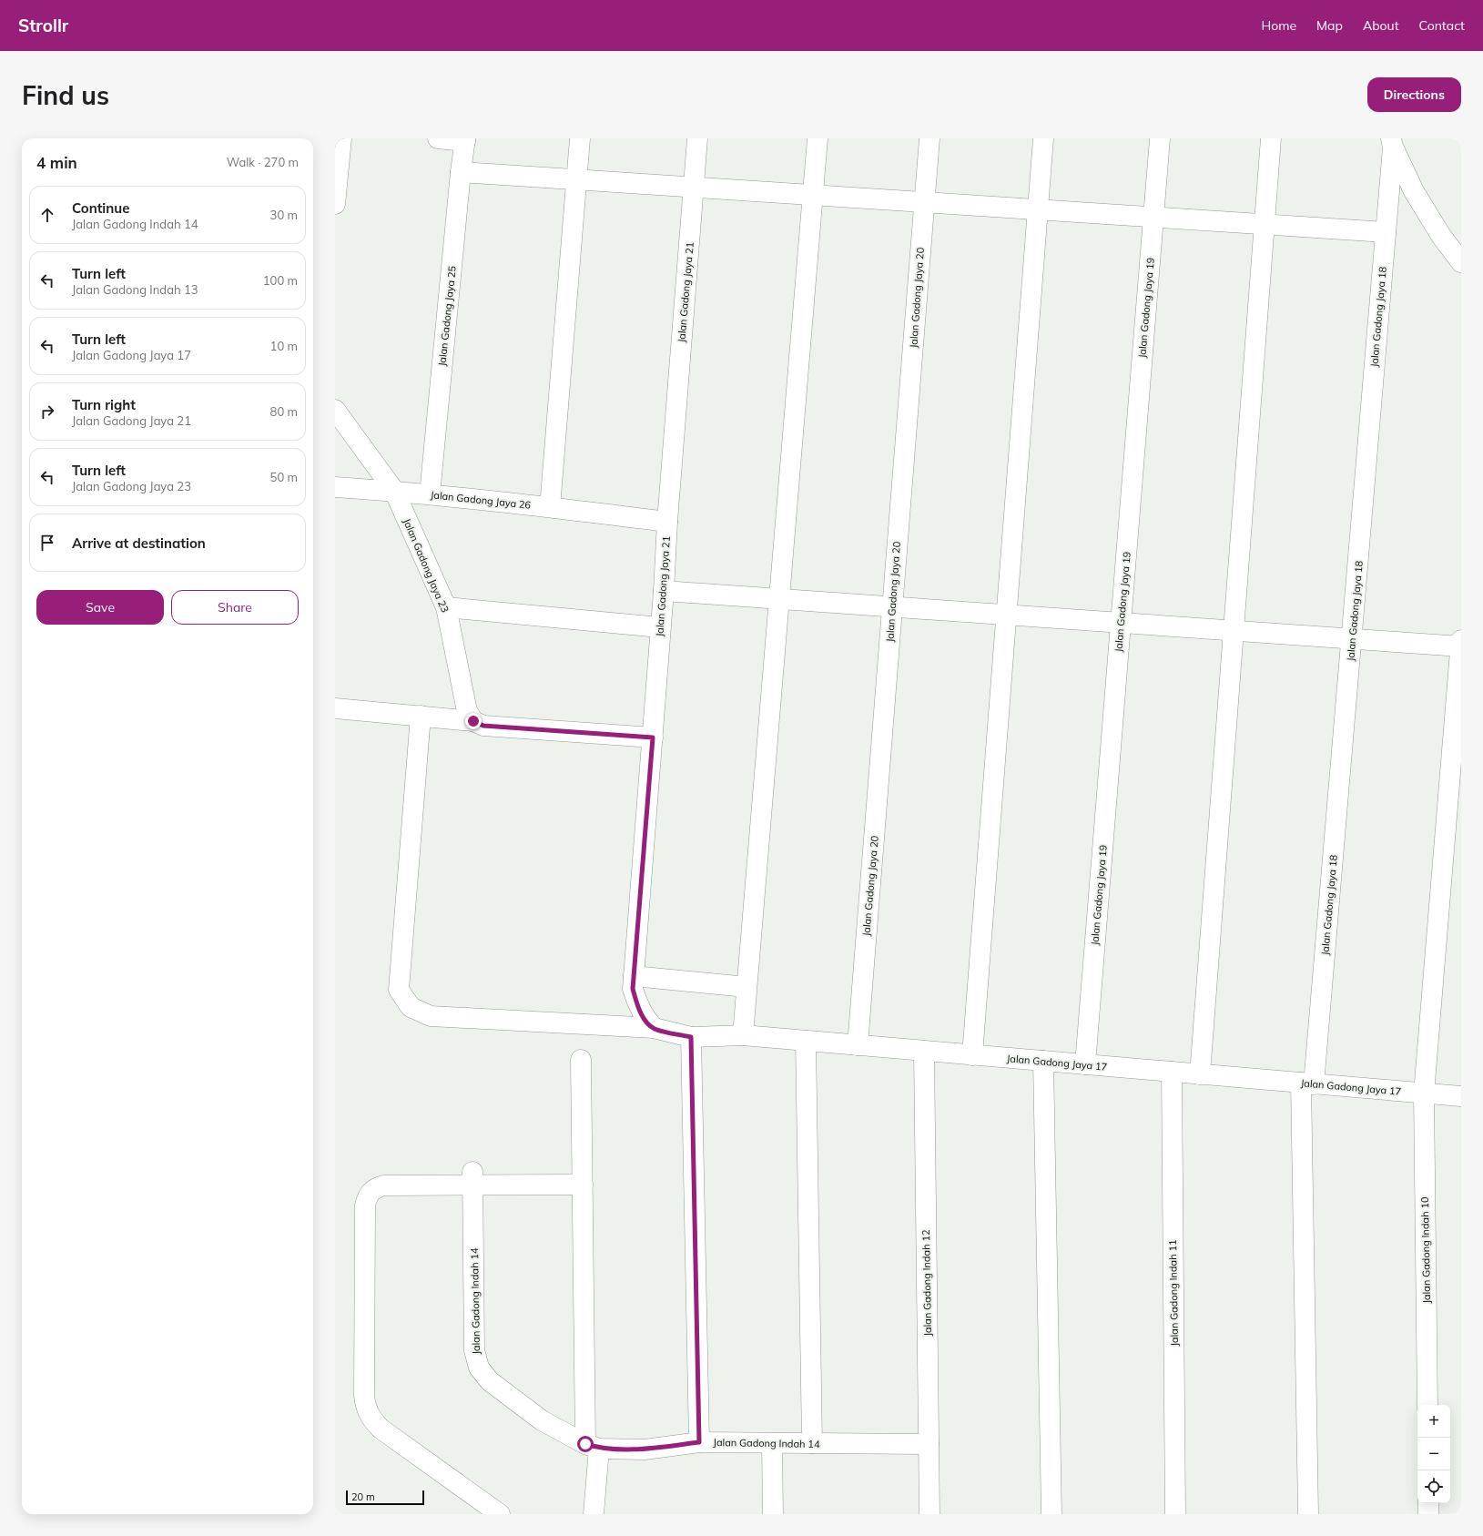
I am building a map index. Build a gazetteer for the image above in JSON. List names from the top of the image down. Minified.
{"streets":{"street":["Jalan Gadong Jaya 21","Jalan Gadong Jaya 20","Jalan Gadong Jaya 19","Jalan Gadong Jaya 25","Jalan Gadong Jaya 18","Jalan Gadong Jaya 26","Jalan Gadong Jaya 23","Jalan Gadong Jaya 17","Jalan Gadong Indah 10","Jalan Gadong Indah 12","Jalan Gadong Indah 11","Jalan Gadong Indah 14"]},"crossings":[["Jalan Gadong Jaya 21","Jalan Gadong Jaya 26"],["Jalan Gadong Jaya 21","Jalan Gadong Jaya 17"],["Jalan Gadong Jaya 20","Jalan Gadong Jaya 17"],["Jalan Gadong Jaya 19","Jalan Gadong Jaya 17"],["Jalan Gadong Jaya 25","Jalan Gadong Jaya 26"],["Jalan Gadong Jaya 18","Jalan Gadong Jaya 17"],["Jalan Gadong Jaya 26","Jalan Gadong Jaya 23"],["Jalan Gadong Jaya 17","Jalan Gadong Indah 10"],["Jalan Gadong Jaya 17","Jalan Gadong Indah 12"],["Jalan Gadong Jaya 17","Jalan Gadong Indah 11"],["Jalan Gadong Indah 12","Jalan Gadong Indah 14"]],"scale_bar":"20 m","page":{"header":"Strollr","nav":["Home","Map","About","Contact"],"buttons":["Directions",["Save","Share"]],"title":"Find us","heading":["4 min","Walk · 270 m"],"list":[["Continue","Jalan Gadong Indah 14","30 m"],["Turn left","Jalan Gadong Indah 13","100 m"],["Turn left","Jalan Gadong Jaya 17","10 m"],["Turn right","Jalan Gadong Jaya 21","80 m"],["Turn left","Jalan Gadong Jaya 23","50 m"],"Arrive at destination"],"map_buttons":["+","−"],"scale":"20 m"}}
